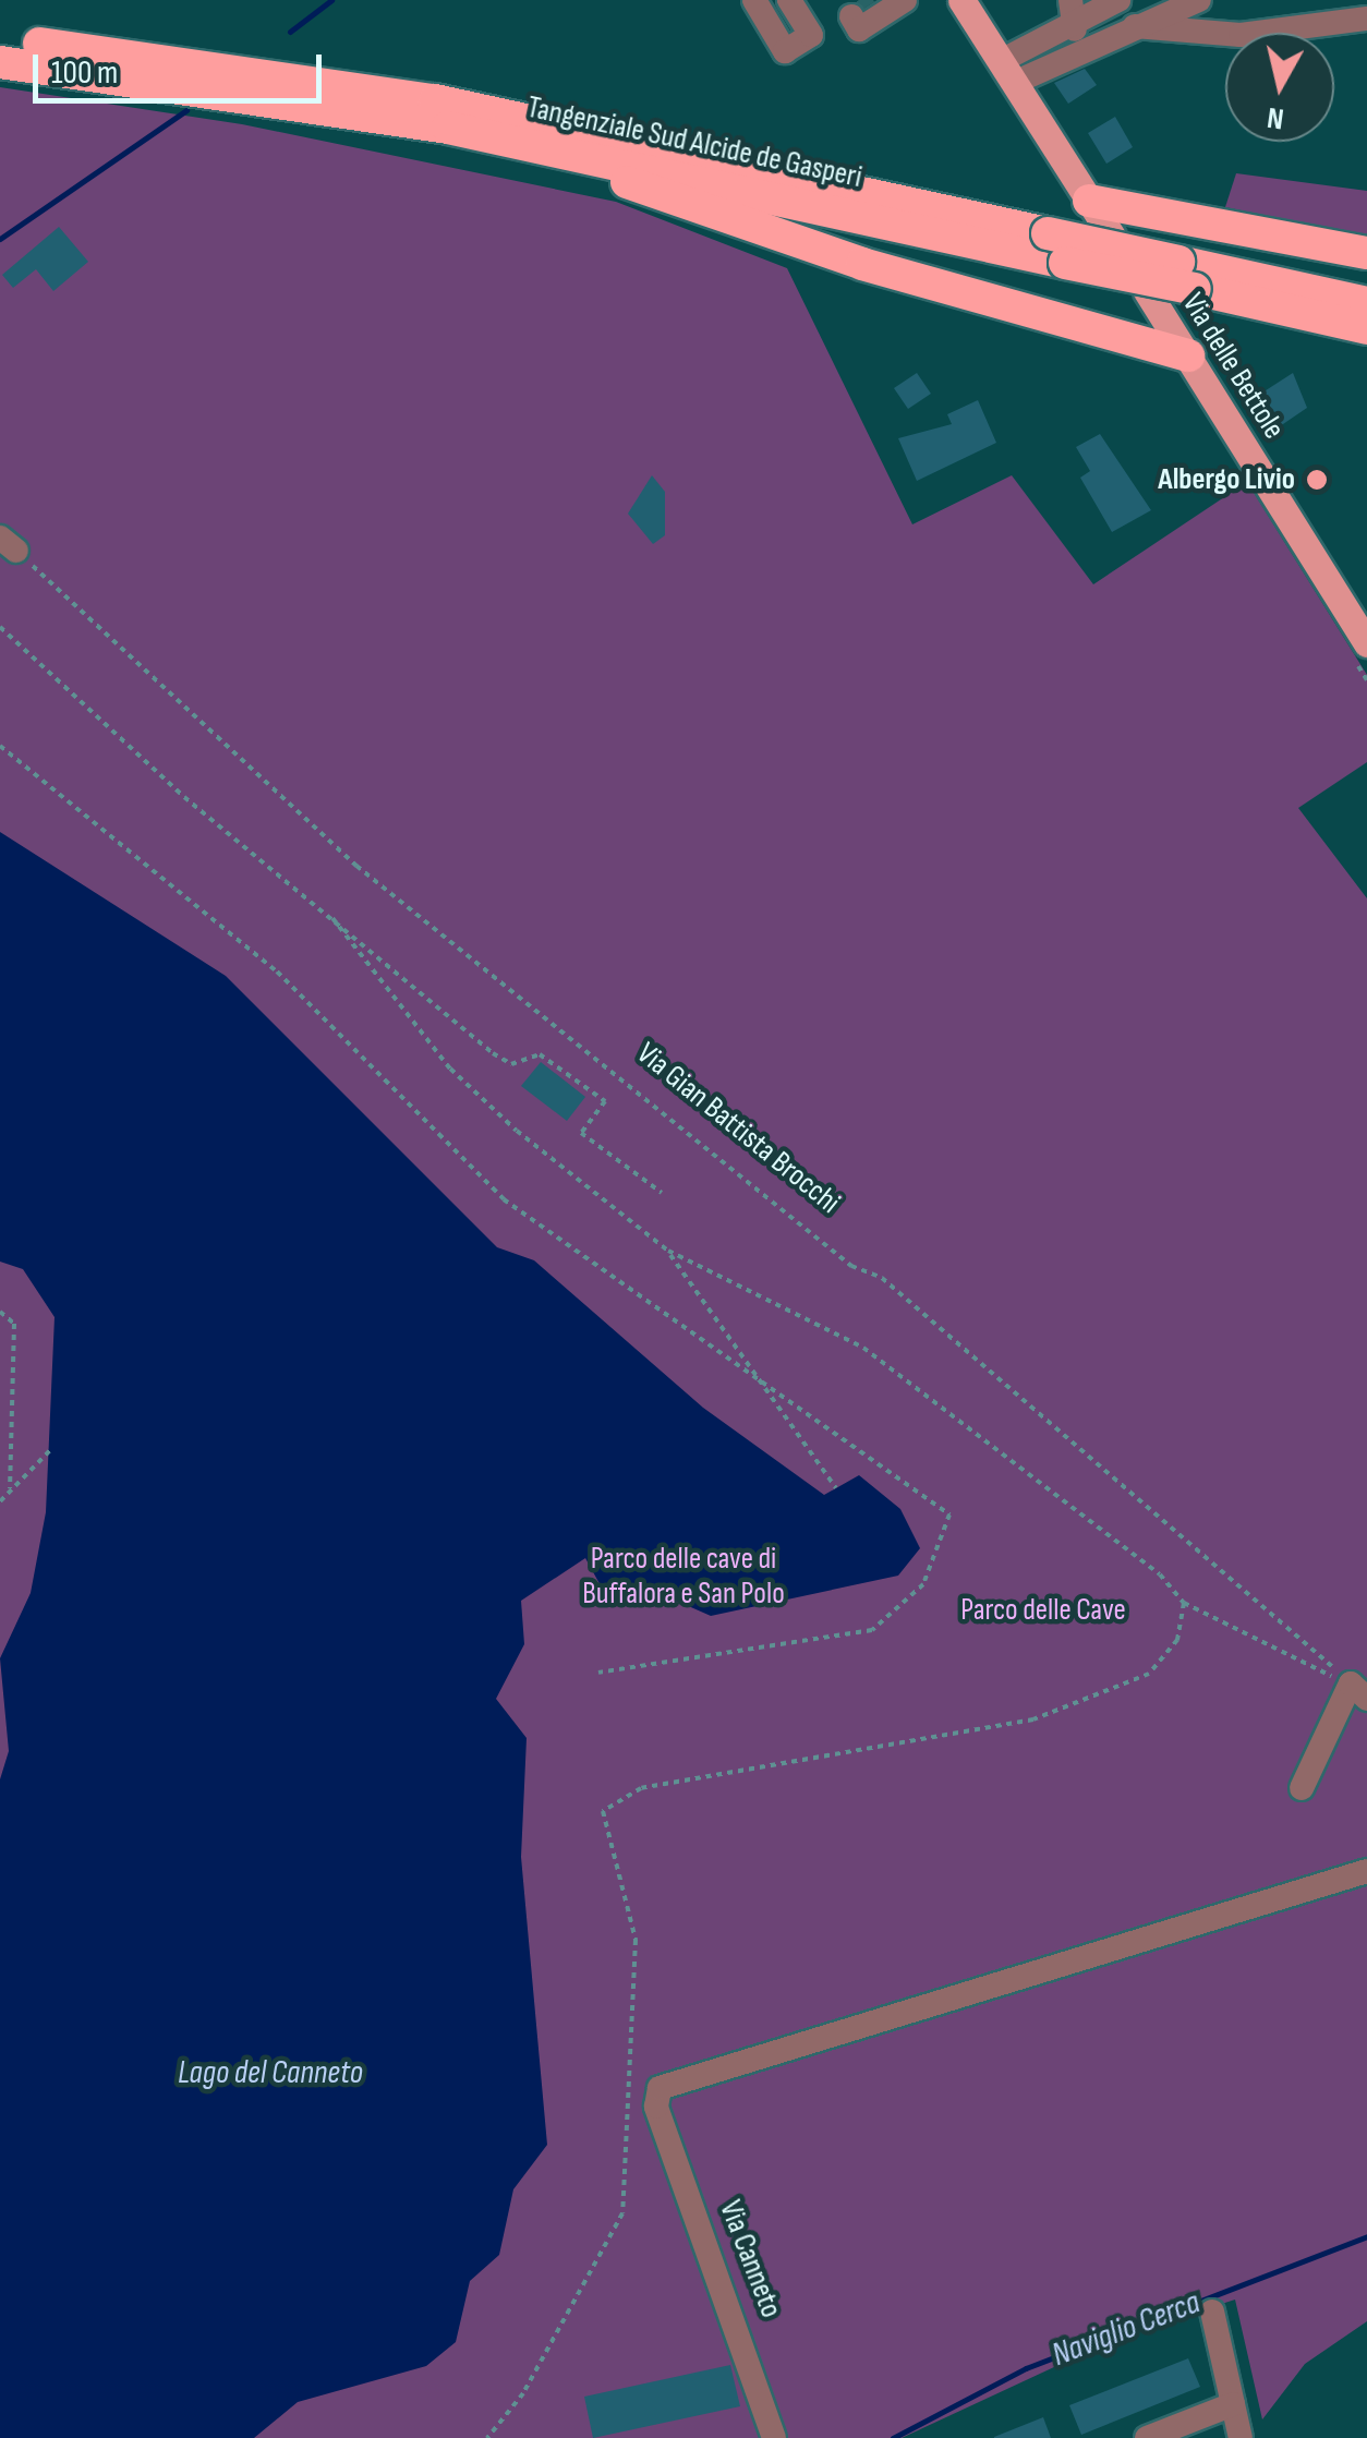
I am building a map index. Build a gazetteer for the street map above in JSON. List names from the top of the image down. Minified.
{"streets":{"highway":["Tangenziale Sud Alcide de Gasperi"],"main road":["Via delle Bettole"],"street":["Via Canneto"],"path":["Via Gian Battista Brocchi"]},"water":["Lago del Canneto","Naviglio Cerca"],"parks":["Parco delle cave di Buffalora e San Polo","Parco delle Cave"],"places":["Albergo Livio"],"scale_bar":"100 m","north":"bottom"}
